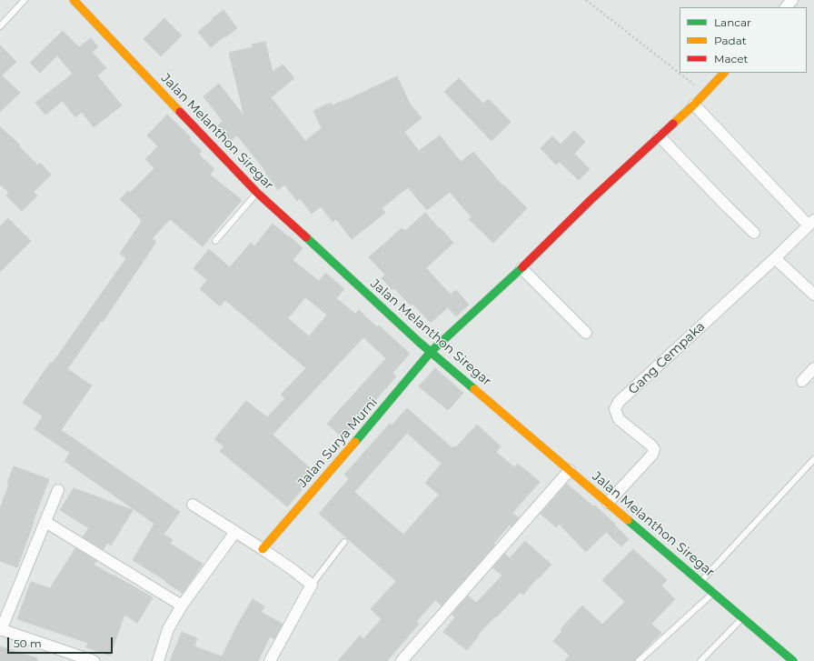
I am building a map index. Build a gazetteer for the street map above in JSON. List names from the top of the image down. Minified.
{"streets":{"main road":["Jalan Melanthon Siregar","Jalan Surya Murni"],"street":["Gang Cempaka"]},"crossings":[["Jalan Melanthon Siregar","Gang Cempaka"],["Jalan Melanthon Siregar","Jalan Surya Murni"]],"legend":["Lancar","Padat","Macet"],"scale_bar":"50 m"}
